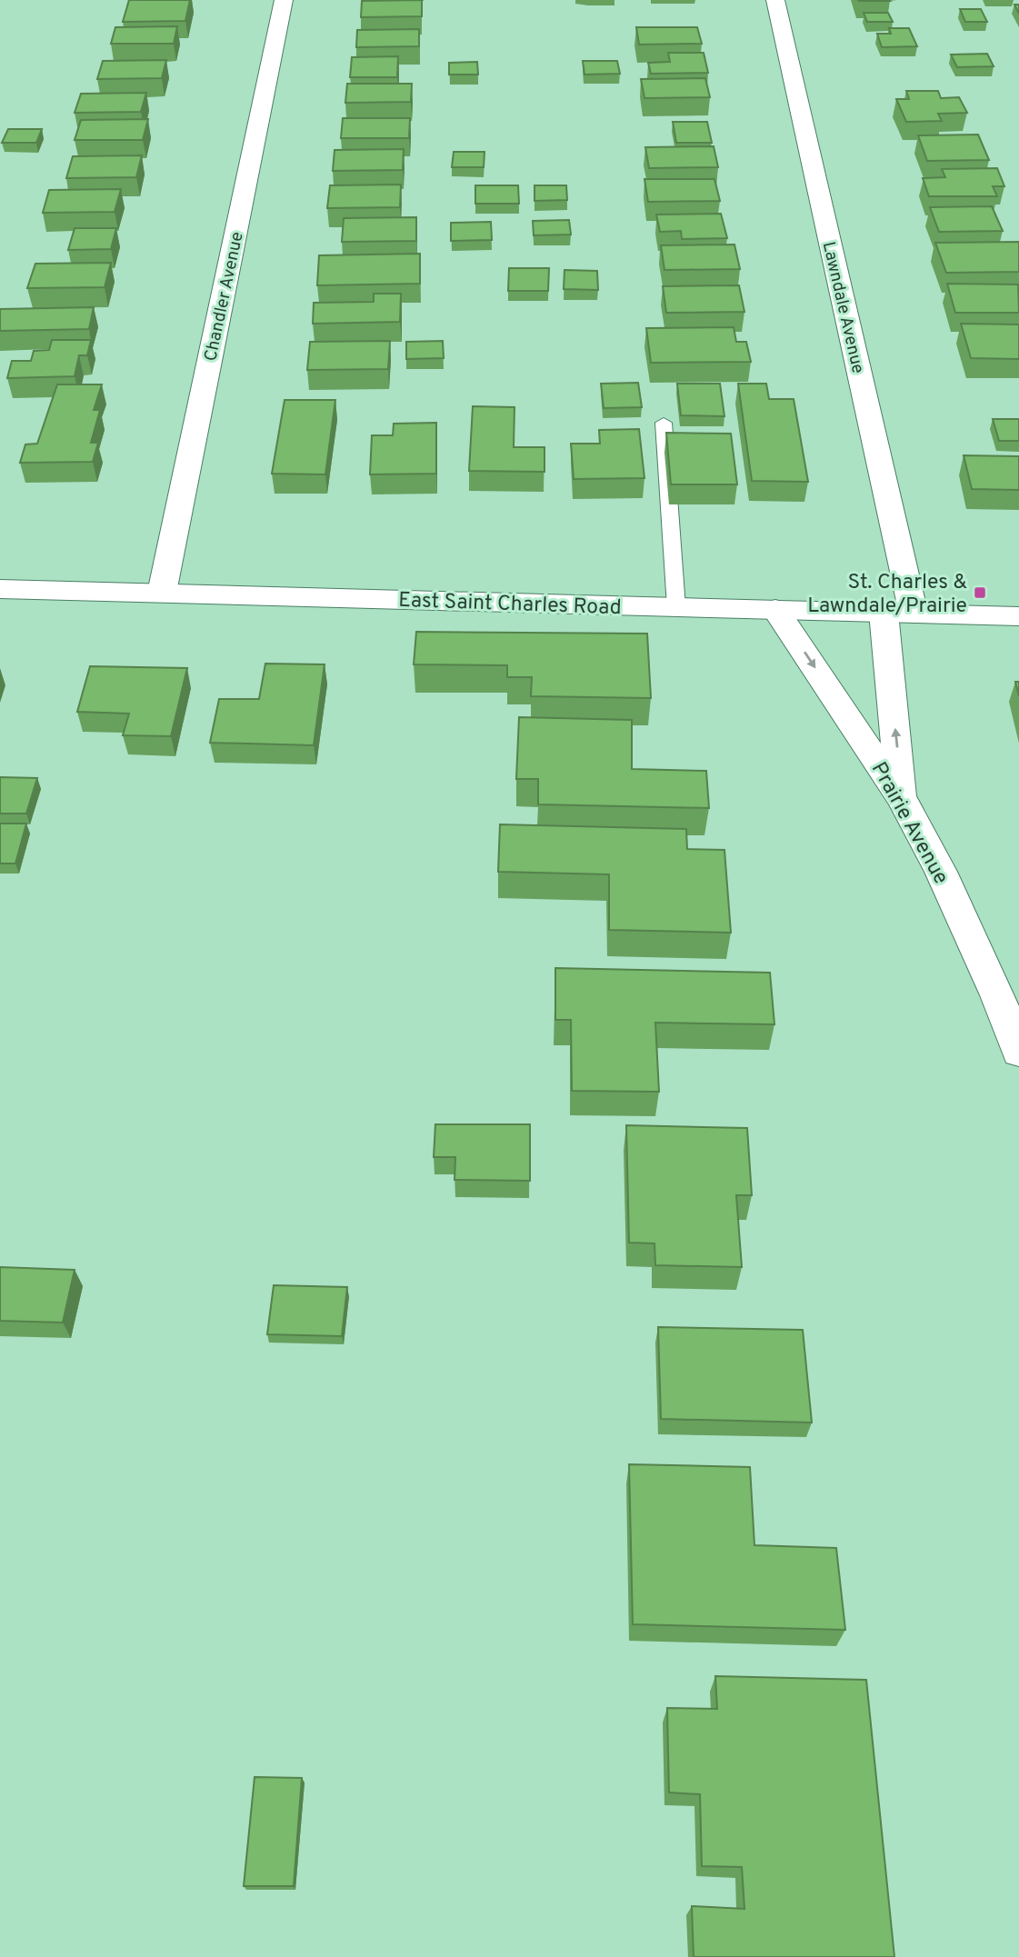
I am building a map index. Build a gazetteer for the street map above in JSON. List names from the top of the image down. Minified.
{"streets":{"street":["Chandler Avenue","Lawndale Avenue","East Saint Charles Road","Prairie Avenue"]},"crossings":[["Chandler Avenue","East Saint Charles Road"],["Lawndale Avenue","East Saint Charles Road"],["East Saint Charles Road","Prairie Avenue"]],"one_way":["Prairie Avenue"],"places":{"transit":["St. Charles & Lawndale/Prairie"]}}
